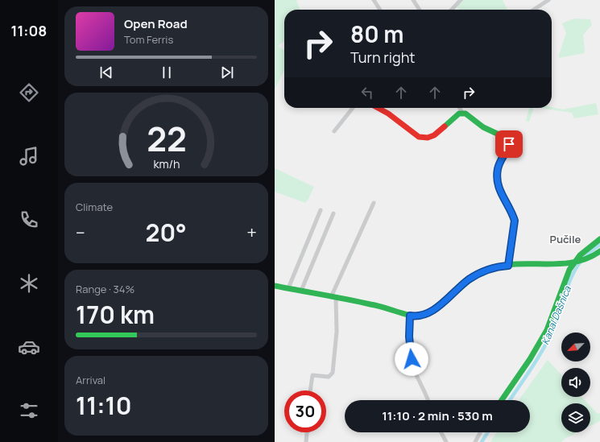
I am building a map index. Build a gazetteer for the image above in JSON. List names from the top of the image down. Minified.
{"districts":["Pučile"],"water":["Kanal Dašnica"],"north":"bottom left","page":{"tabs":"11:08","turn":["80 m","Turn right"],"song":["Open Road","Tom Ferris"],"tile":["Climate",["Range · 34%","170 km"],["Arrival","11:10"]],"heat":["−","20°","+"],"limit":"30","trip":"11:10 · 2 min · 530 m","gauge":["22","km/h"]}}
